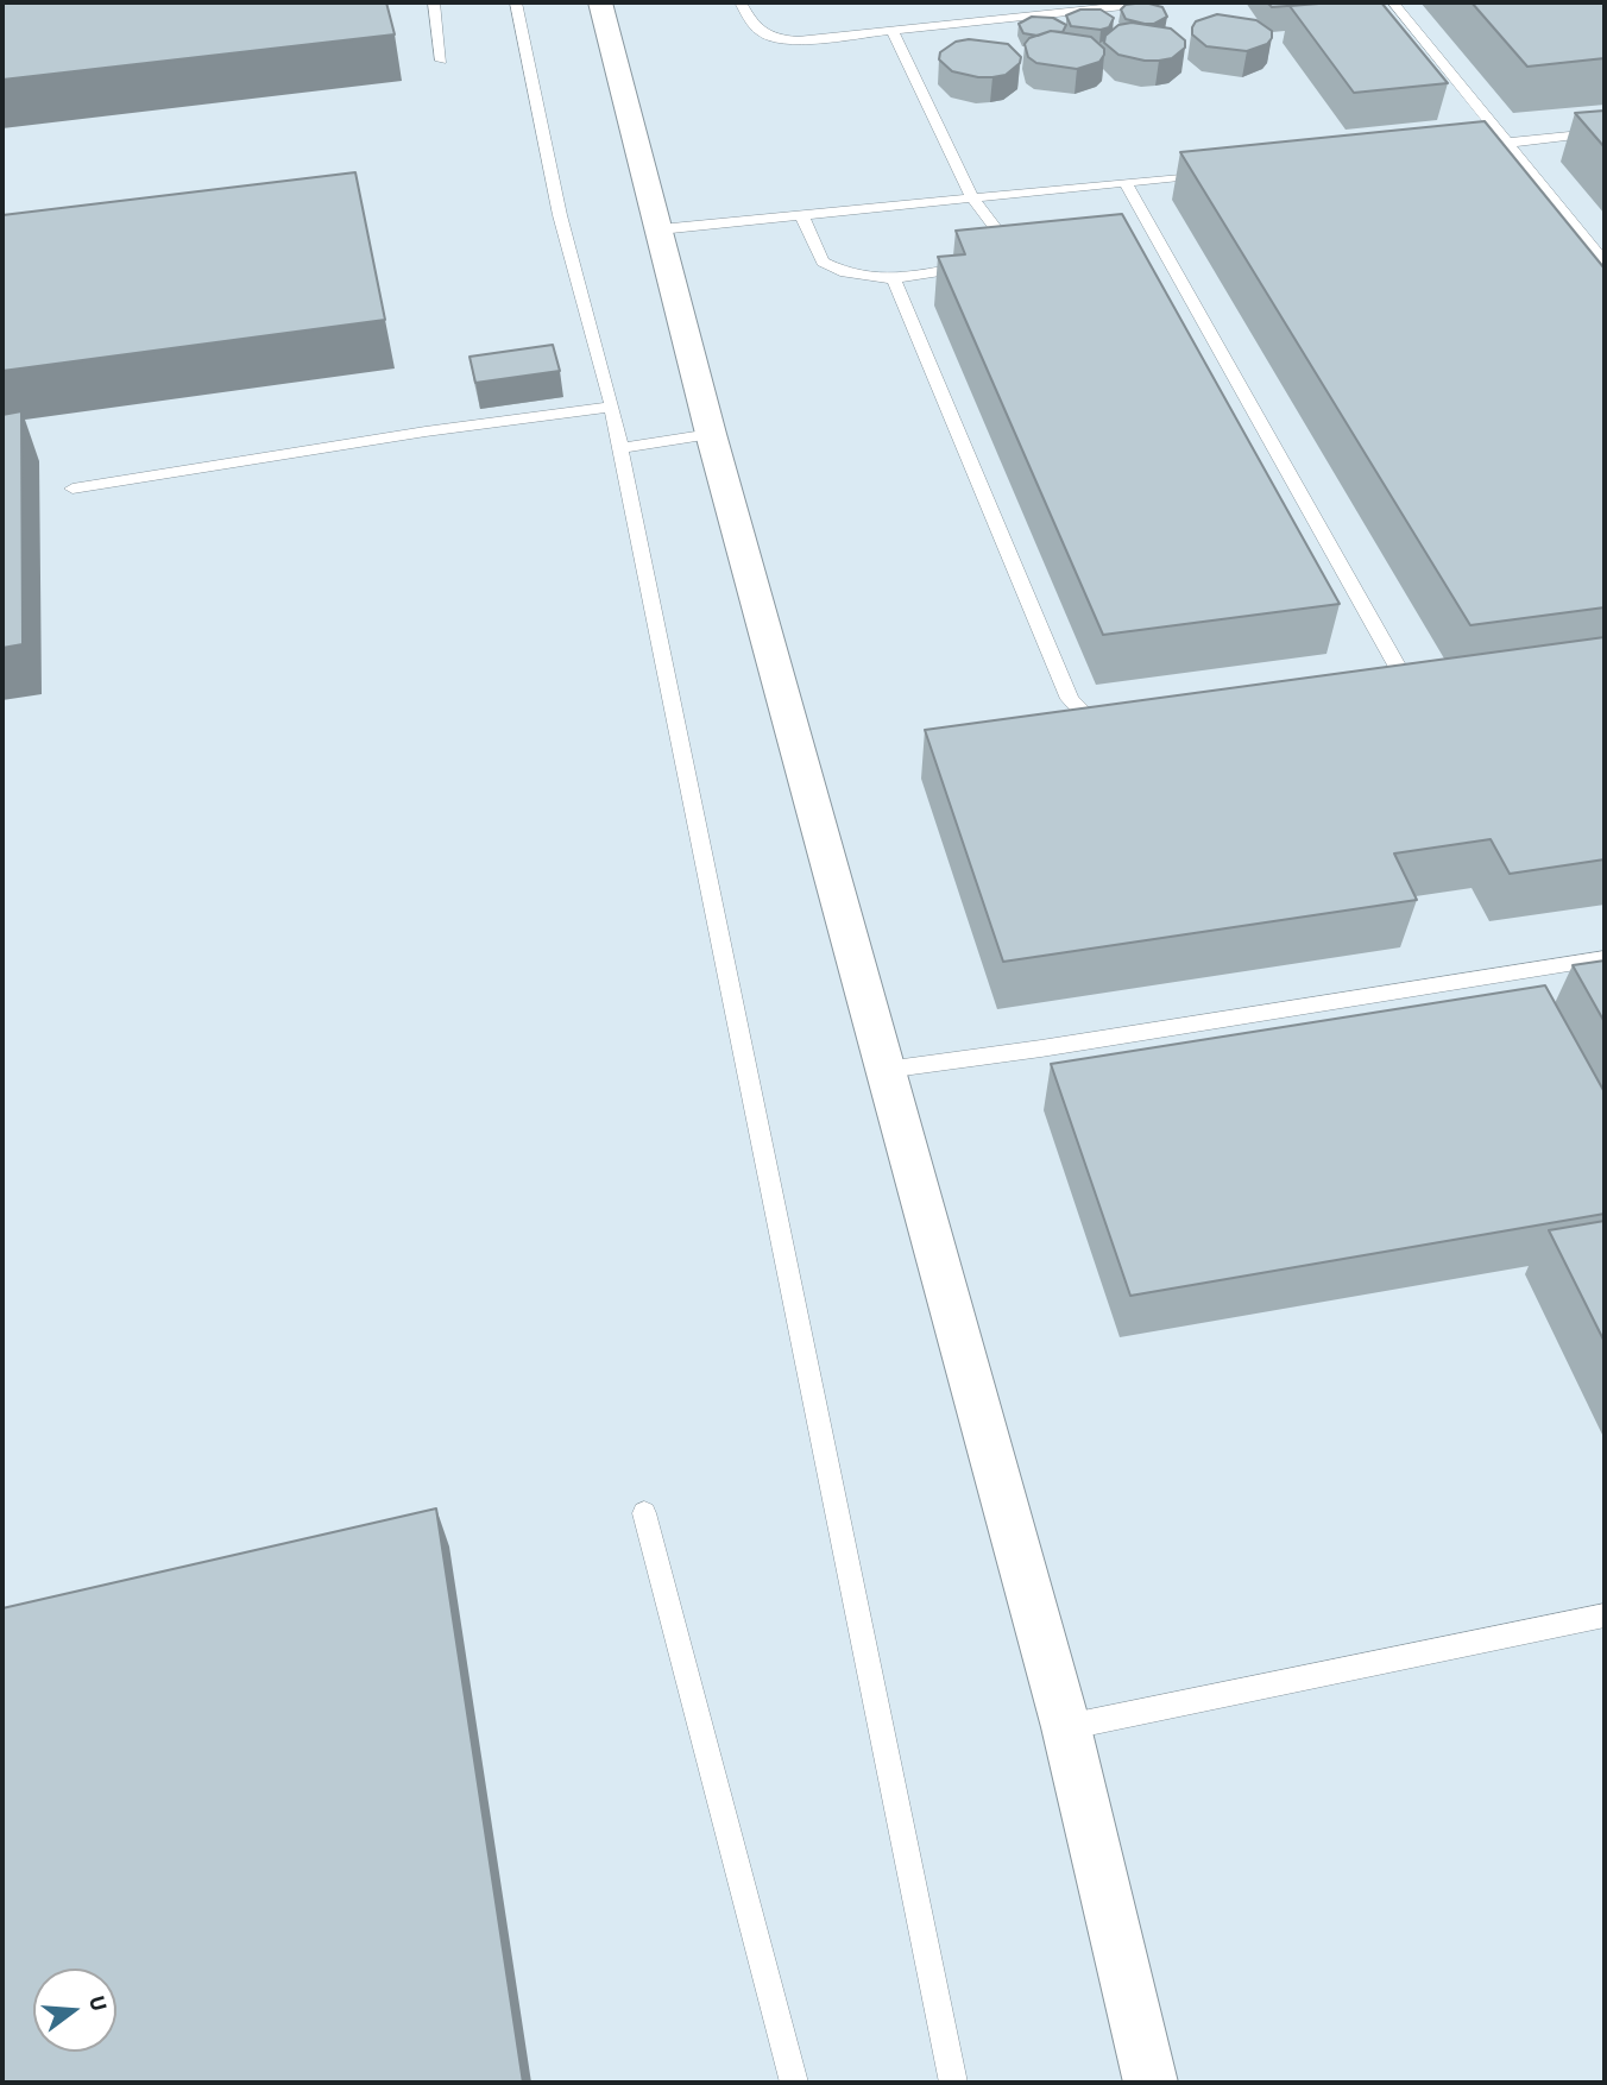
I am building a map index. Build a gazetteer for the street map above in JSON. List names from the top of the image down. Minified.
{"north":"right"}
